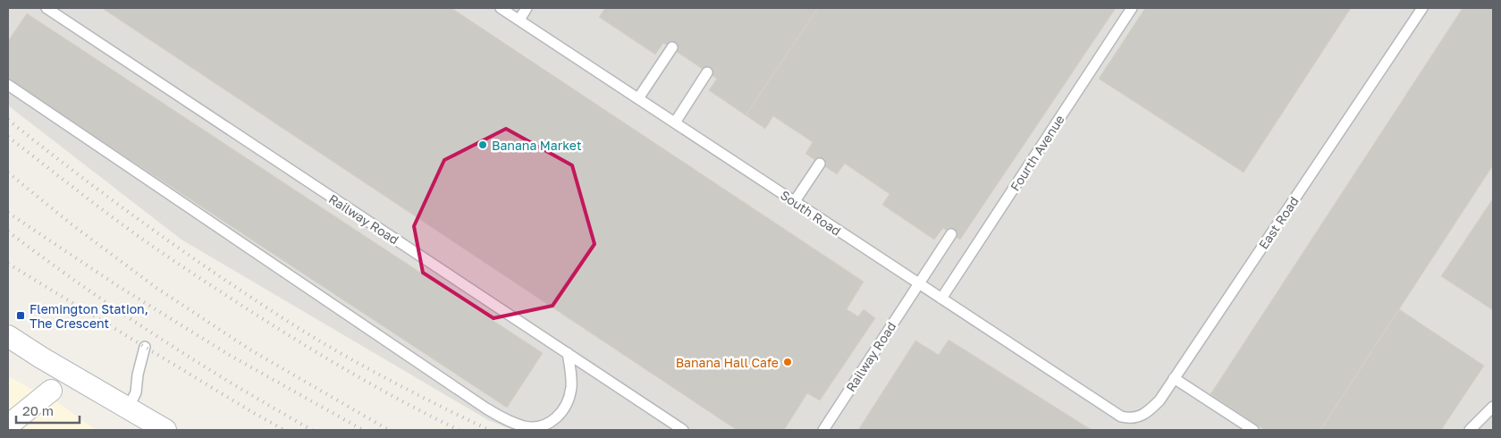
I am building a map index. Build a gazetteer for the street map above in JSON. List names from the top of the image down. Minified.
{"streets":{"lane":["Fourth Avenue","South Road","Railway Road","East Road"]},"crossings":[["Fourth Avenue","South Road"],["South Road","Railway Road"],["South Road","East Road"]],"places":{"other":["Banana Market","Banana Hall Cafe"],"transit":["Flemington Station, The Crescent"]},"scale_bar":"20 m"}
